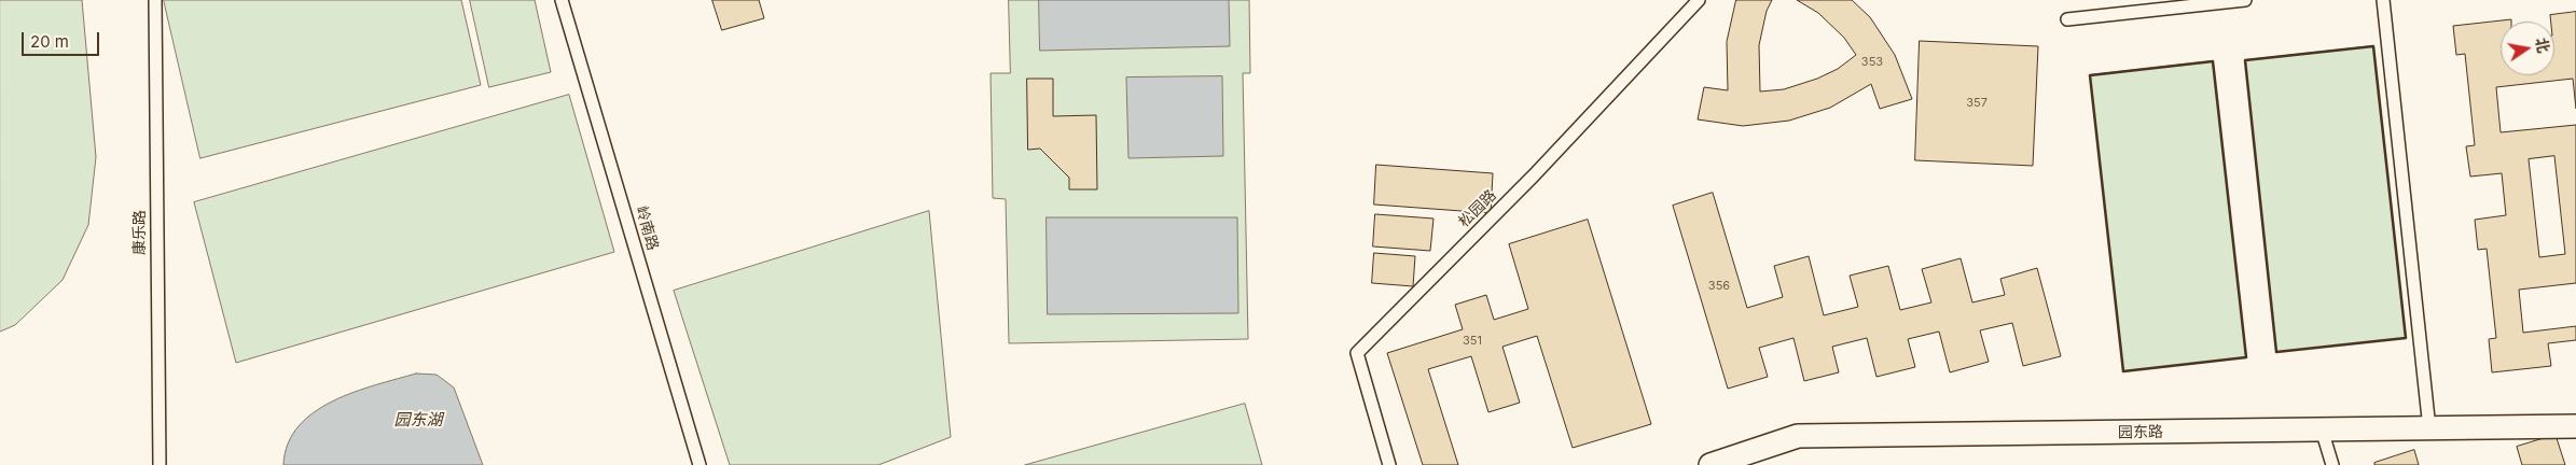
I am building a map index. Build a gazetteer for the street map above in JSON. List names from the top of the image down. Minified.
{"streets":{"street":["园东路"],"lane":["松园路","岭南路","康乐路"]},"water":["园东湖"],"house_numbers":["353","357","356","351"],"scale_bar":"20 m","north":"right"}
